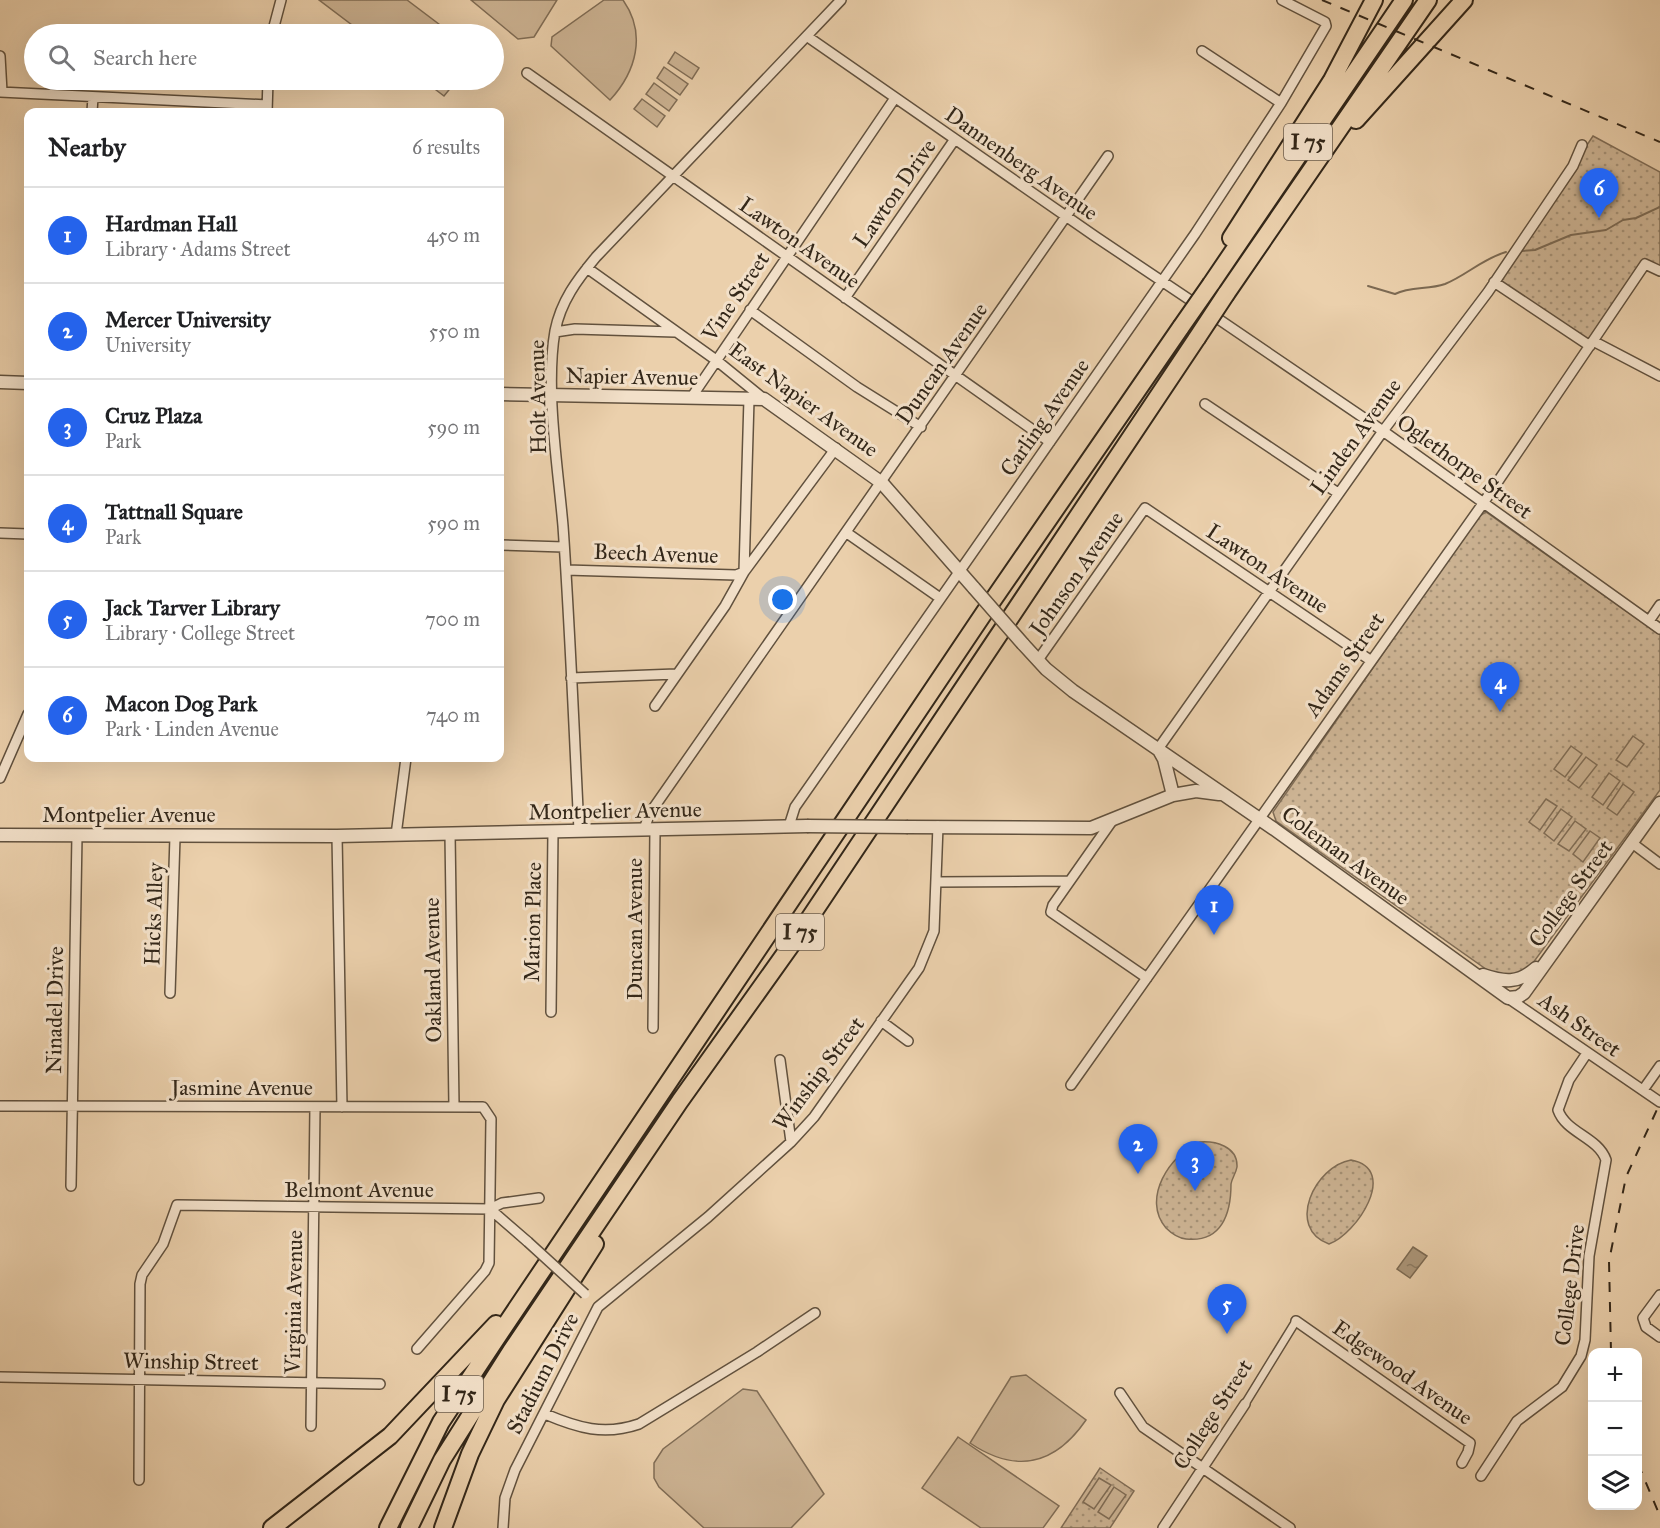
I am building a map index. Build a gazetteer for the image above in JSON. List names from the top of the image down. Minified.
{"streets":{"highway":["I 75"],"street":["Dannenberg Avenue","Lawton Drive","Lawton Avenue","Vine Street","Duncan Avenue","Napier Avenue","Holt Avenue","East Napier Avenue","Carling Avenue","Linden Avenue","Oglethorpe Street","Beech Avenue","Johnson Avenue","Adams Street","Montpelier Avenue","Coleman Avenue","College Street","Hicks Alley","Marion Place","Oakland Avenue","Ninadel Drive","Ash Street","Winship Street","Jasmine Avenue","Belmont Avenue","College Drive","Virginia Avenue","Edgewood Avenue","Stadium Drive"]},"crossings":[["Dannenberg Avenue","Lawton Drive"],["Dannenberg Avenue","Vine Street"],["Dannenberg Avenue","Duncan Avenue"],["Dannenberg Avenue","Holt Avenue"],["Dannenberg Avenue","Carling Avenue"],["Dannenberg Avenue","Oglethorpe Street"],["Lawton Drive","Lawton Avenue"],["Lawton Avenue","Vine Street"],["Lawton Avenue","Duncan Avenue"],["Lawton Avenue","Holt Avenue"],["Lawton Avenue","Carling Avenue"],["Lawton Avenue","Linden Avenue"],["Lawton Avenue","Johnson Avenue"],["Lawton Avenue","Adams Street"],["Vine Street","Napier Avenue"],["Vine Street","East Napier Avenue"],["Duncan Avenue","East Napier Avenue"],["Duncan Avenue","Montpelier Avenue"],["Napier Avenue","Holt Avenue"],["Napier Avenue","East Napier Avenue"],["Holt Avenue","East Napier Avenue"],["Holt Avenue","Beech Avenue"],["Holt Avenue","Montpelier Avenue"],["East Napier Avenue","Carling Avenue"],["East Napier Avenue","Coleman Avenue"],["Carling Avenue","Montpelier Avenue"],["Linden Avenue","Oglethorpe Street"],["Linden Avenue","Coleman Avenue"],["Oglethorpe Street","Adams Street"],["Johnson Avenue","Coleman Avenue"],["Adams Street","Coleman Avenue"],["Montpelier Avenue","Coleman Avenue"],["Montpelier Avenue","Hicks Alley"],["Montpelier Avenue","Marion Place"],["Montpelier Avenue","Oakland Avenue"],["Montpelier Avenue","Ninadel Drive"],["Montpelier Avenue","Winship Street"],["Coleman Avenue","College Street"],["Coleman Avenue","Ash Street"],["College Street","Ash Street"],["College Street","Edgewood Avenue"],["Oakland Avenue","Jasmine Avenue"],["Ninadel Drive","Jasmine Avenue"],["Ash Street","College Drive"],["Winship Street","Belmont Avenue"],["Winship Street","Virginia Avenue"],["Winship Street","Stadium Drive"],["Jasmine Avenue","Belmont Avenue"],["Jasmine Avenue","Virginia Avenue"],["Jasmine Avenue","Stadium Drive"],["Belmont Avenue","Virginia Avenue"],["Belmont Avenue","Stadium Drive"]],"page":{"search":"Search here","heading":["Nearby","6 results"],"pins":["6","4","1","2","3","5"],"list":[{"mark":"1","name":"Hardman Hall","note":"Library · Adams Street","value":"450 m"},{"mark":"2","name":"Mercer University","note":"University","value":"550 m"},{"mark":"3","name":"Cruz Plaza","note":"Park","value":"590 m"},{"mark":"4","name":"Tattnall Square","note":"Park","value":"590 m"},{"mark":"5","name":"Jack Tarver Library","note":"Library · College Street","value":"700 m"},{"mark":"6","name":"Macon Dog Park","note":"Park · Linden Avenue","value":"740 m"}],"map_buttons":["+","−"]}}
